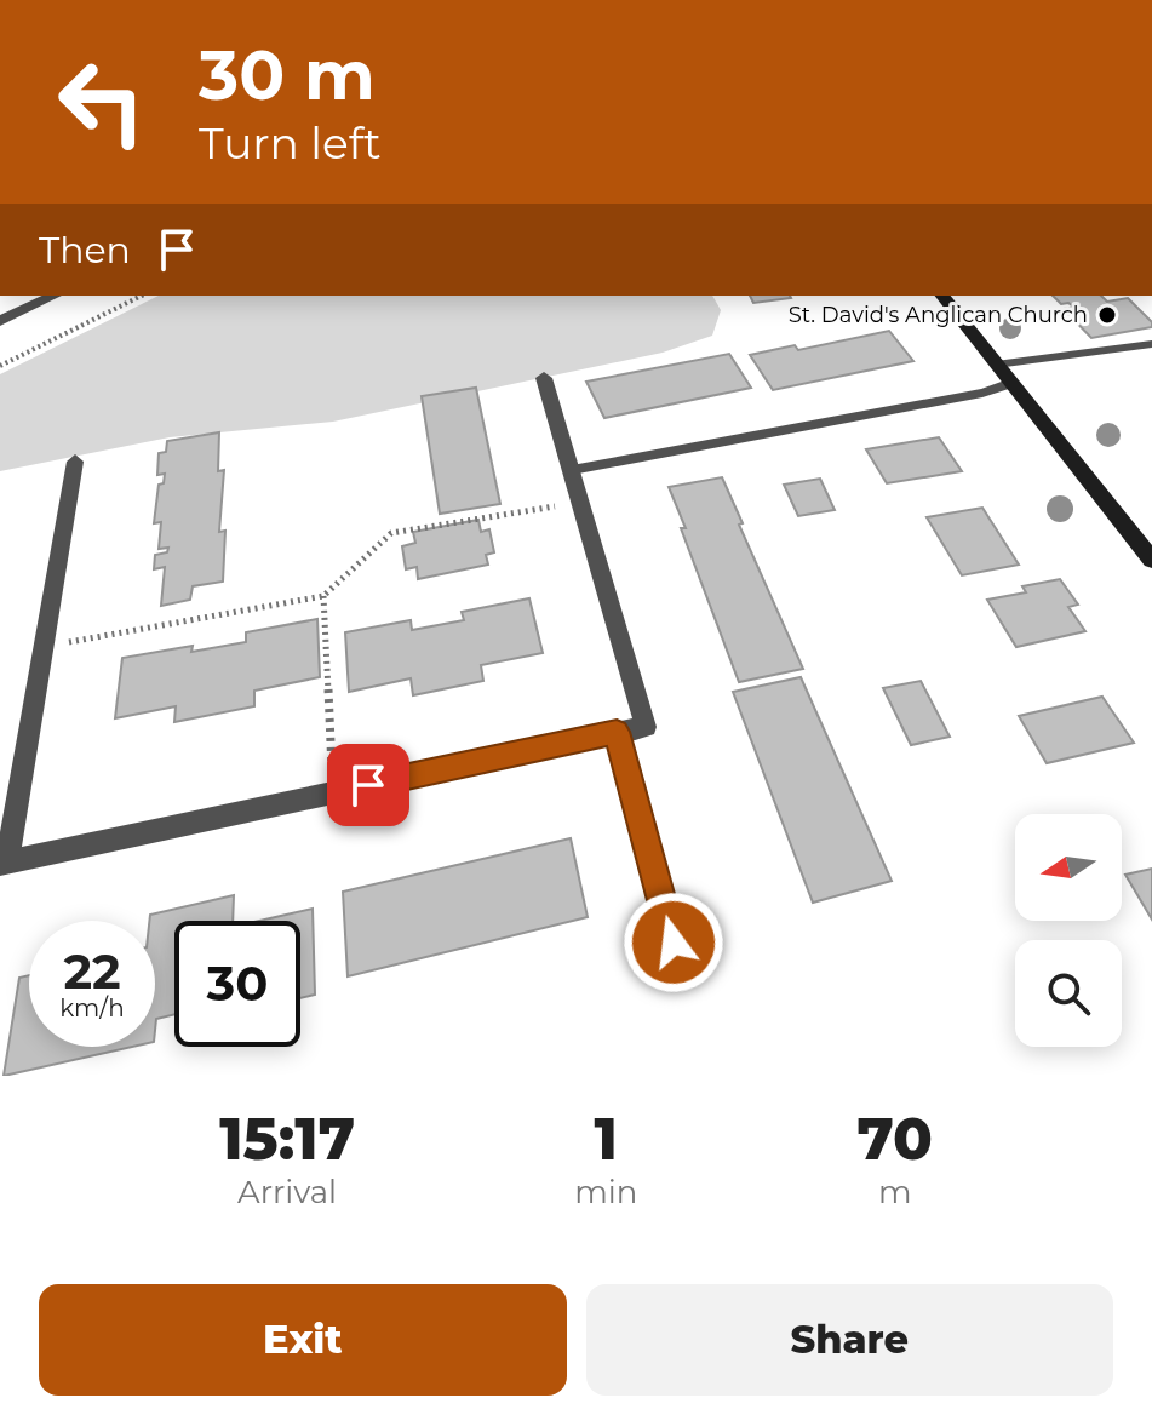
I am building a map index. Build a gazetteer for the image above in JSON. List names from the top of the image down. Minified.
{"places":["St. David's Anglican Church"],"north":"left","page":{"turn":["30 m","Turn left"],"then":"Then","speed":"22 km/h","limit":"30","eta":["15:17","Arrival","1","min","70","m"],"buttons":["Exit","Share"]}}
